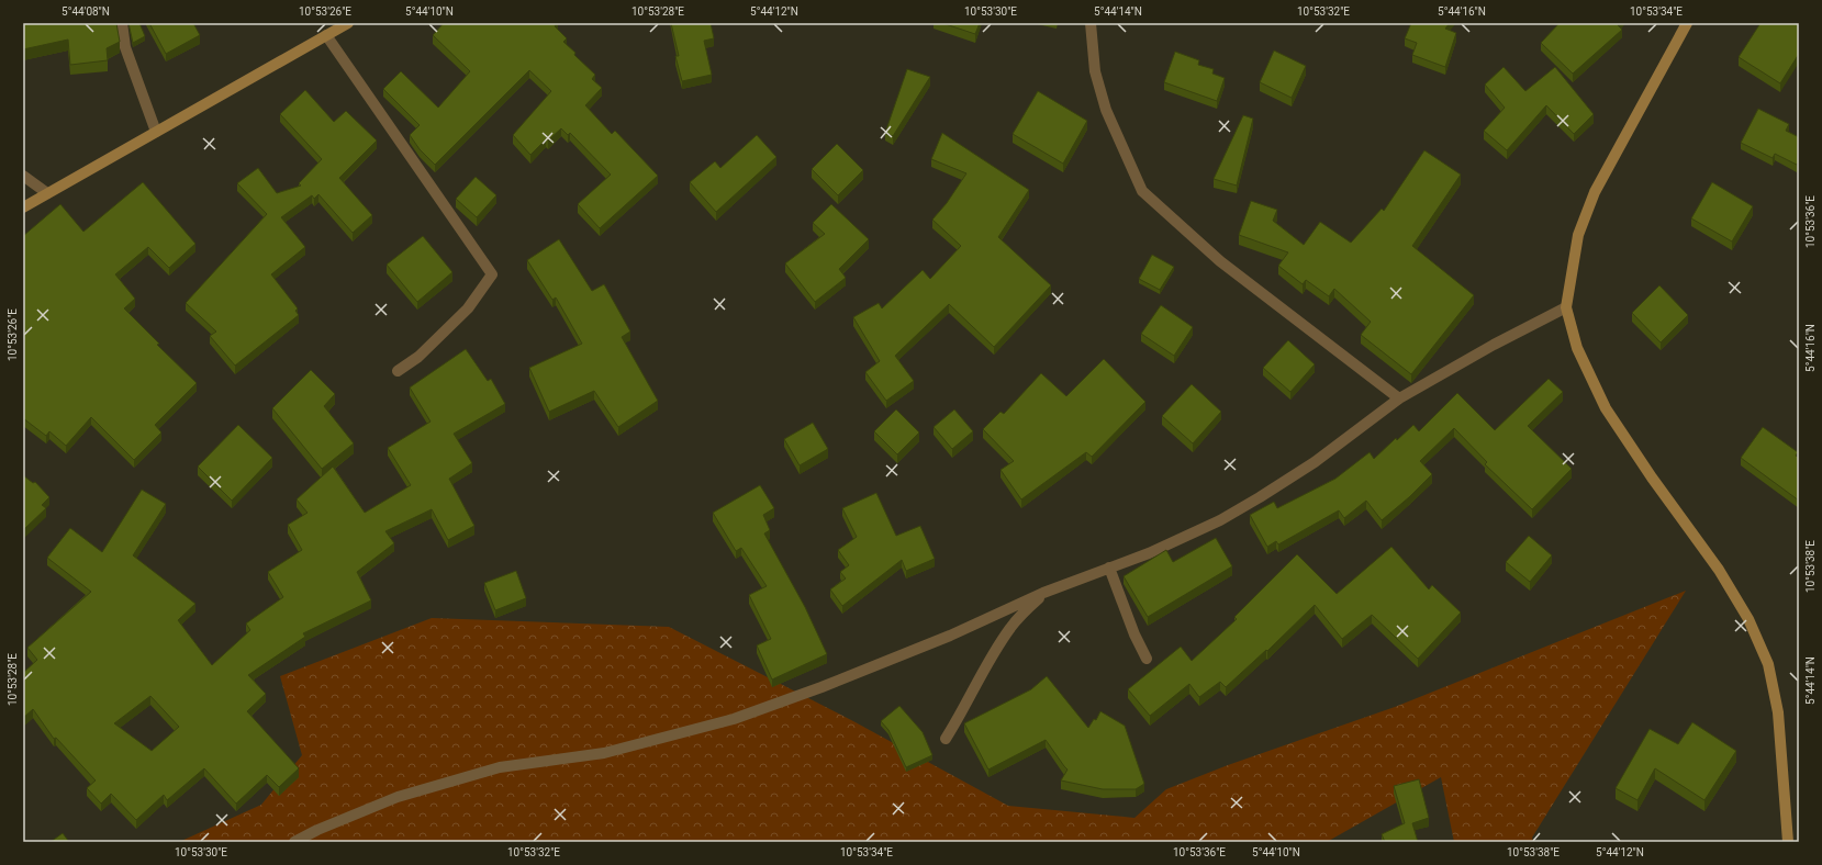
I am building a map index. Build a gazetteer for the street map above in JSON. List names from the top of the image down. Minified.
{"coordinates":["5°44'08\"N","10°53'26\"E","5°44'10\"N","10°53'28\"E","5°44'12\"N","10°53'30\"E","5°44'14\"N","10°53'32\"E","5°44'16\"N","10°53'34\"E","10°53'36\"E","10°53'38\"E"]}
